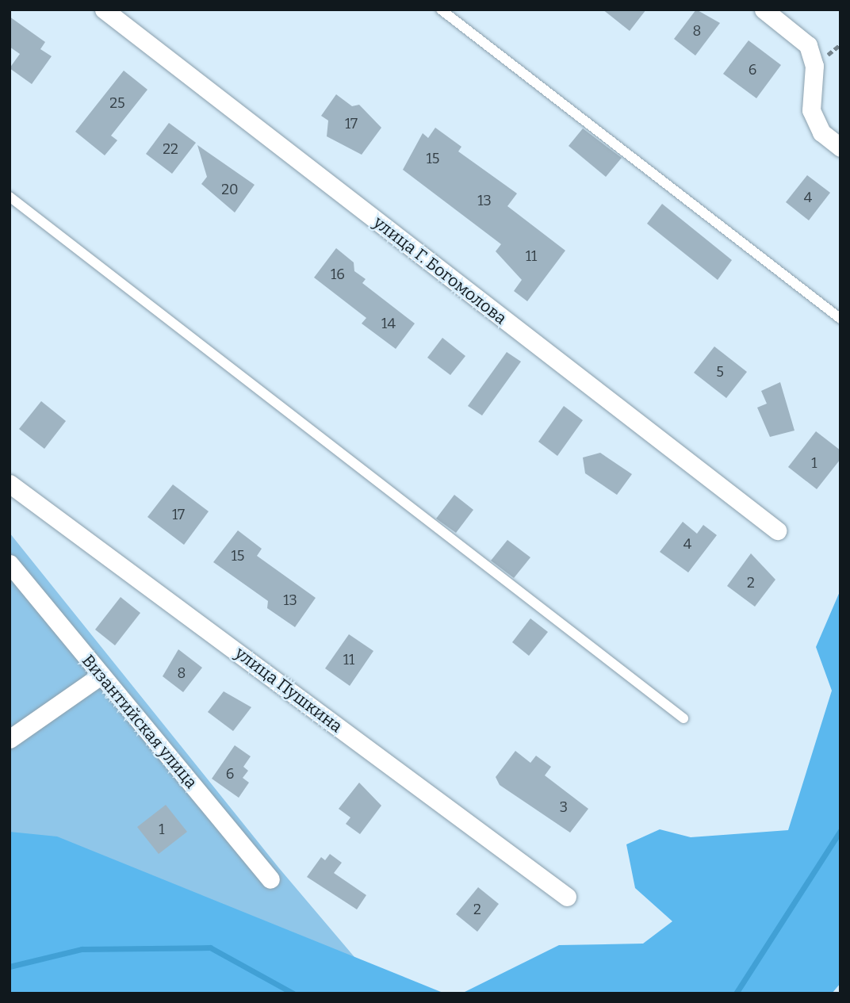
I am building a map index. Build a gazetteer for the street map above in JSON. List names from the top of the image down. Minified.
{"streets":{"street":["улица Г. Богомолова","улица Пушкина","Византийская улица"]},"house_numbers":["8","6","25","17","22","15","20","4","13","11","16","14","5","1","17","4","15","2","13","11","8","6","3","1","2"]}
